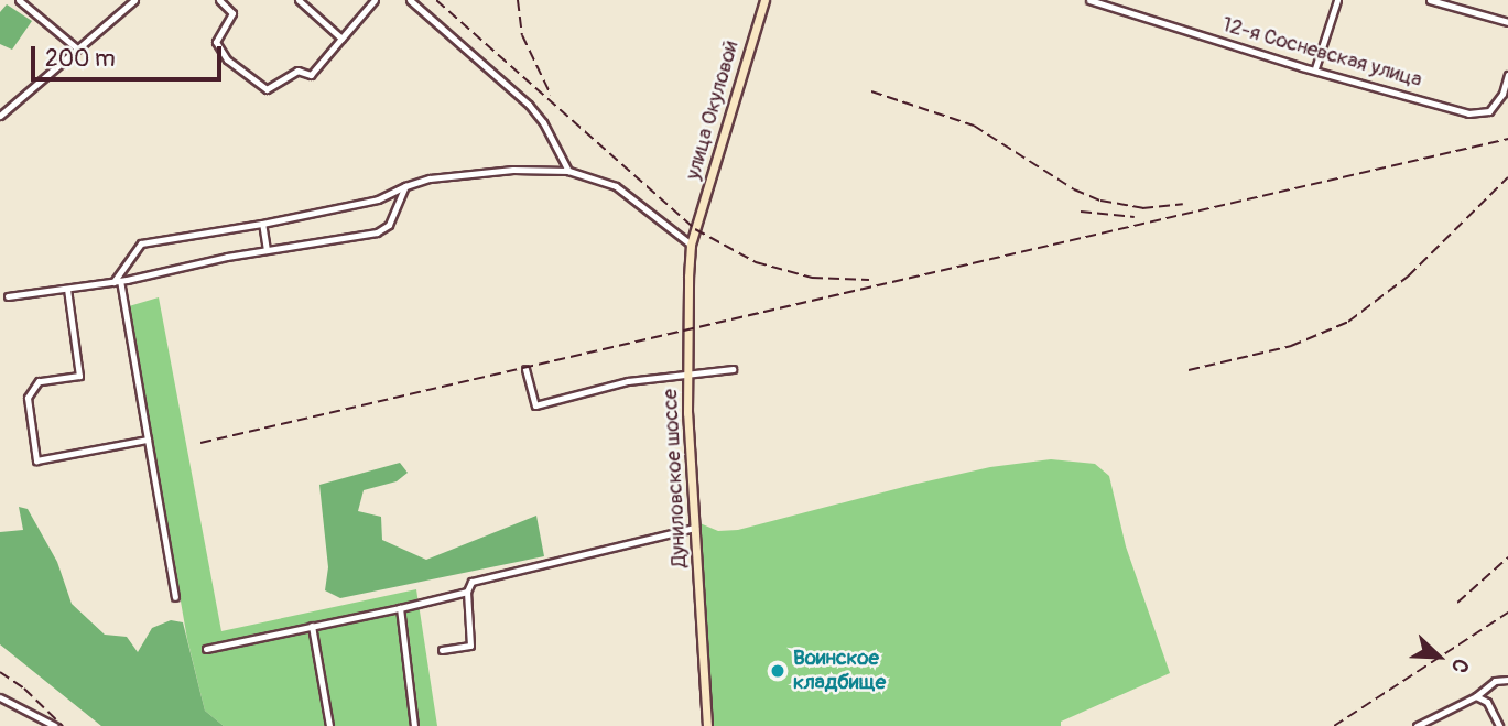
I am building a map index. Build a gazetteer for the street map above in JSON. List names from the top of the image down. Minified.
{"streets":{"street":["12-я Сосневская улица","улица Окуловой","Дуниловское шоссе"]},"crossings":[["улица Окуловой","Дуниловское шоссе"]],"places":["Воинское кладбище"],"scale_bar":"200 m","north":"bottom right"}
